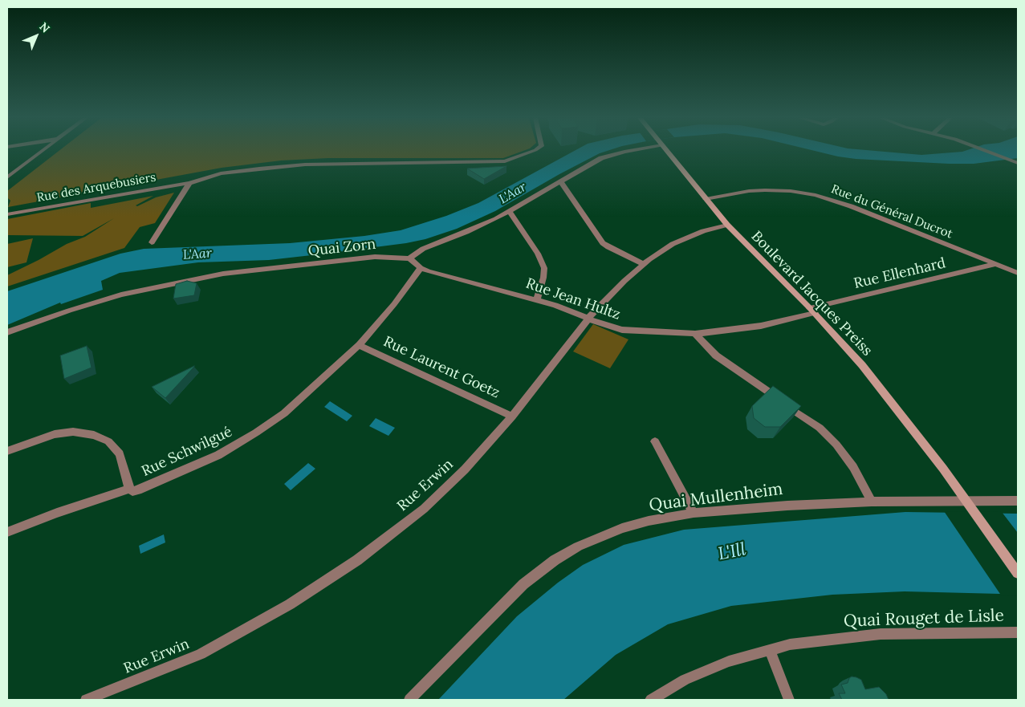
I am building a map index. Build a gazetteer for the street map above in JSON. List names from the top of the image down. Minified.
{"streets":{"main road":["Boulevard Jacques Preiss"],"street":["Rue des Arquebusiers","Rue du Général Ducrot","Quai Zorn","Rue Ellenhard","Rue Jean Hultz","Rue Laurent Goetz","Rue Schwilgué","Rue Erwin","Quai Mullenheim","Quai Rouget de Lisle"]},"crossings":[["Rue du Général Ducrot","Rue Ellenhard"],["Rue du Général Ducrot","Boulevard Jacques Preiss"],["Rue Ellenhard","Boulevard Jacques Preiss"],["Rue Ellenhard","Rue Jean Hultz"],["Boulevard Jacques Preiss","Rue Jean Hultz"],["Boulevard Jacques Preiss","Rue Erwin"],["Rue Jean Hultz","Rue Schwilgué"],["Rue Jean Hultz","Rue Erwin"],["Rue Laurent Goetz","Rue Schwilgué"],["Rue Laurent Goetz","Rue Erwin"]],"water":["L'Aar","L'Ill"],"north":"top right"}
